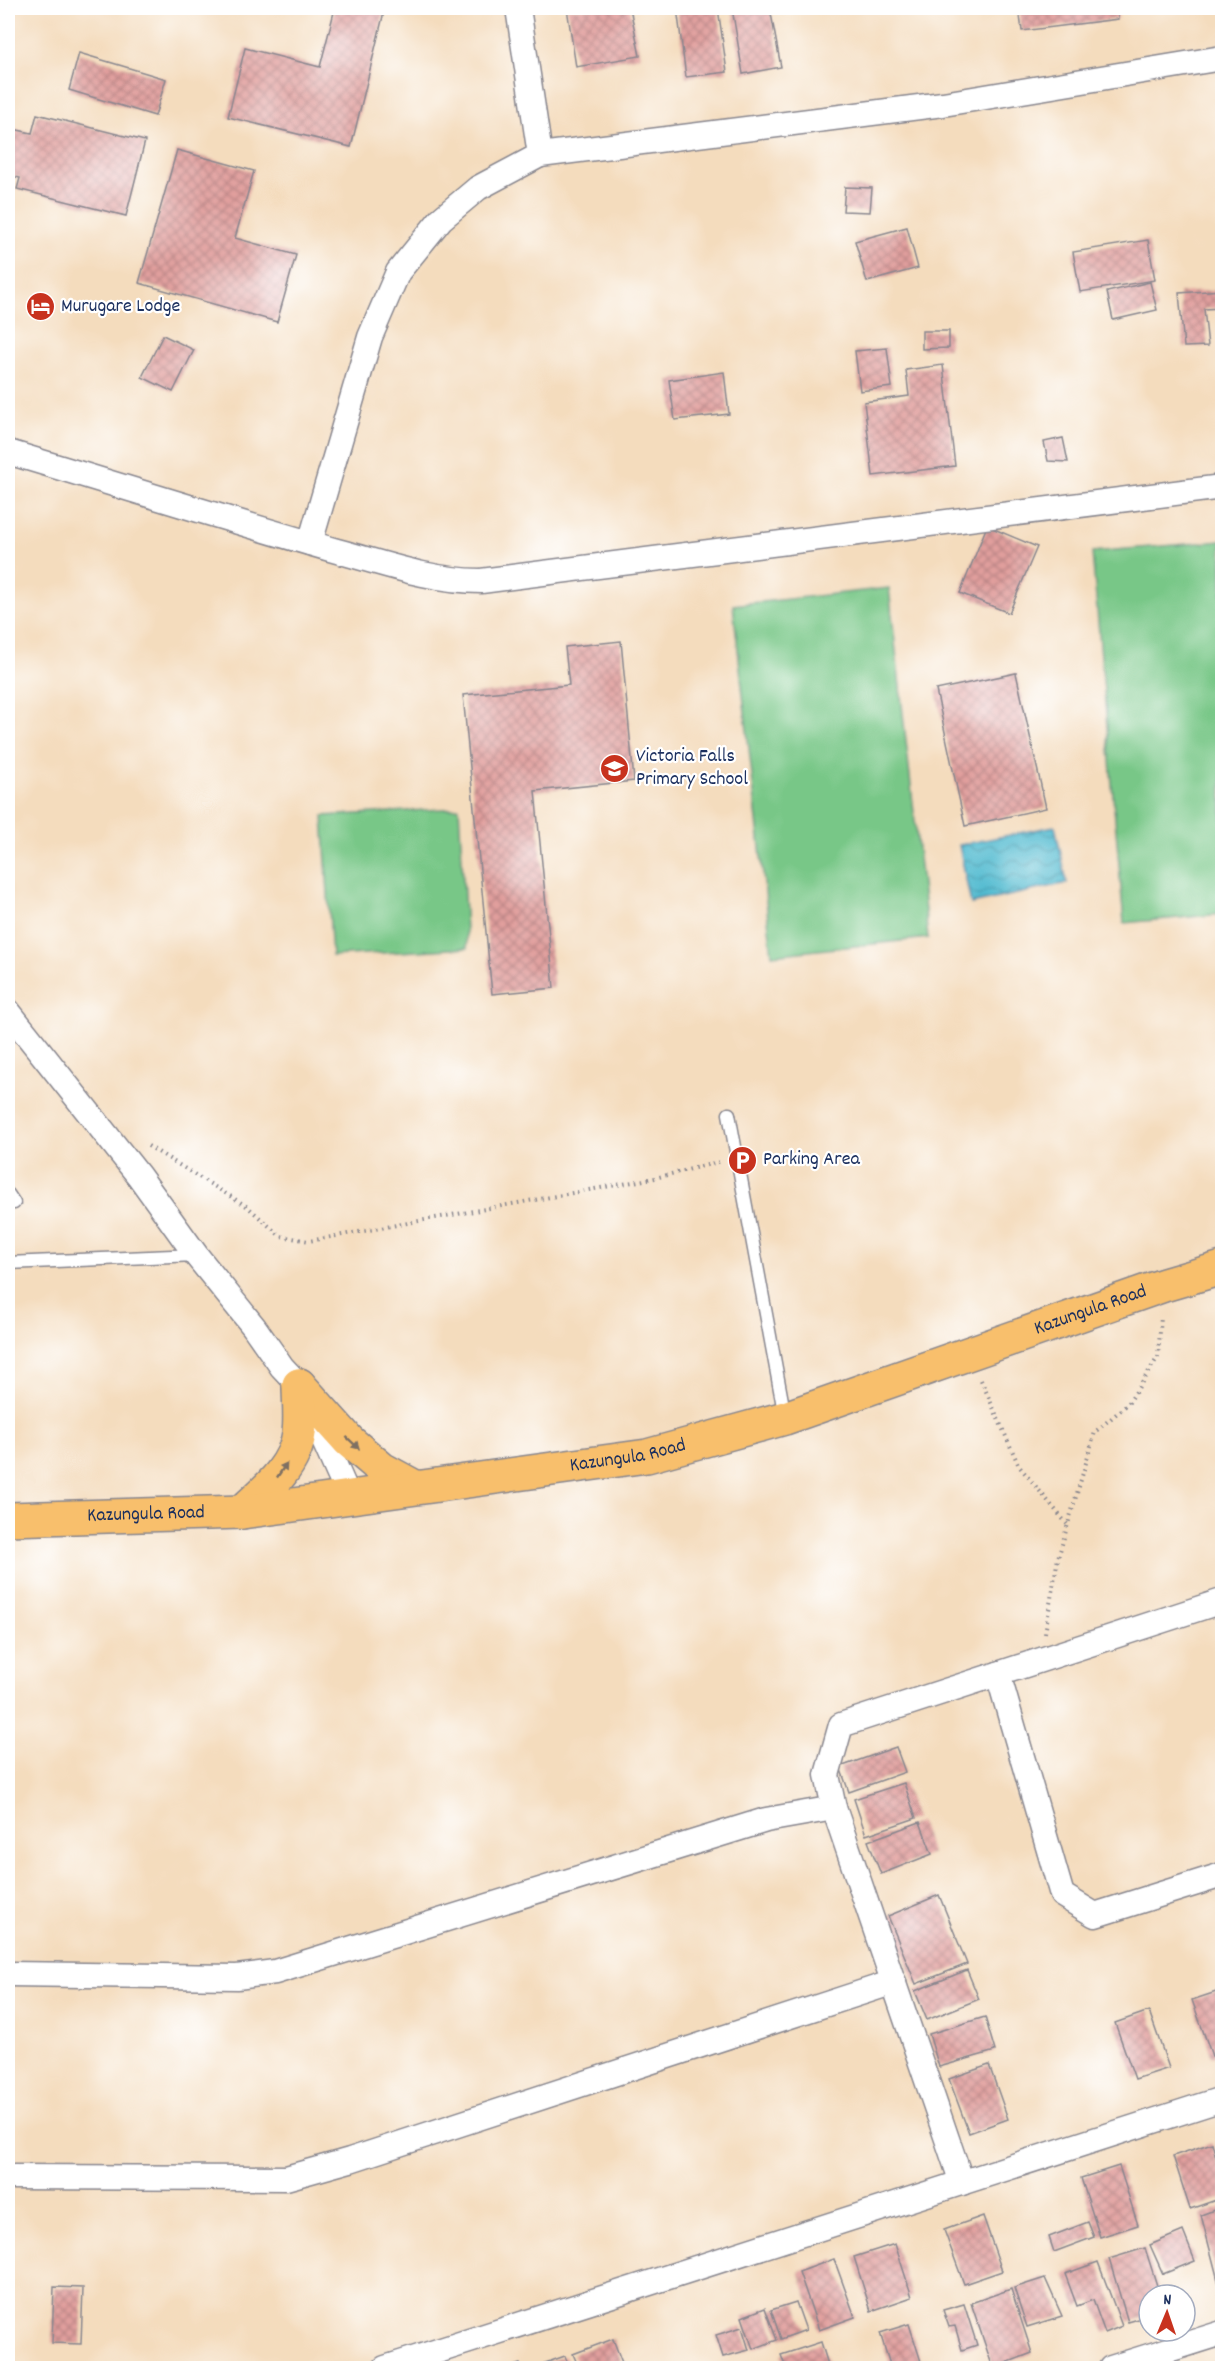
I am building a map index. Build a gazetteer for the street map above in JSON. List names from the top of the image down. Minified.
{"streets":{"main road":["Kazungula Road"]},"places":{"hotel":["Murugare Lodge"],"school or university":["Victoria Falls Primary School"],"parking":["Parking Area"]},"north":"top"}
